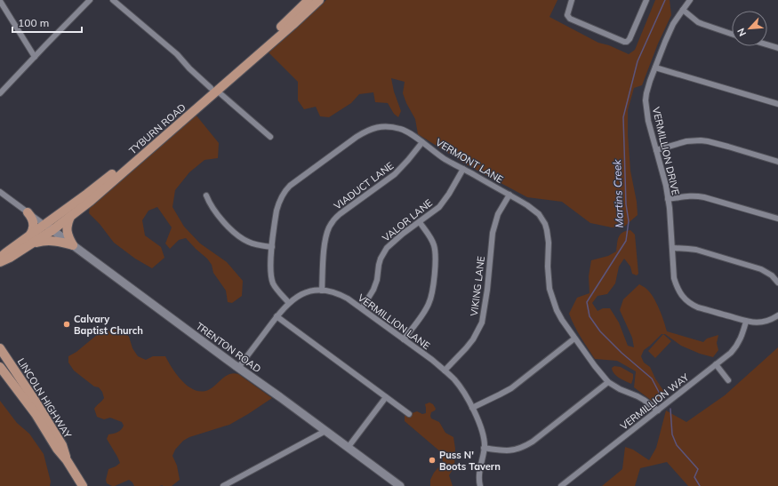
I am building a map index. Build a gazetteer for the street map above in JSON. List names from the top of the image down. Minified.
{"streets":{"main road":["TYBURN ROAD","TRENTON ROAD","LINCOLN HIGHWAY"],"street":["VERMILLION DRIVE","VERMONT LANE","VIADUCT LANE","VALOR LANE","VIKING LANE","VERMILLION LANE","VERMILLION WAY"]},"crossings":[["TYBURN ROAD","TRENTON ROAD"],["VERMILLION DRIVE","VERMILLION WAY"],["VERMONT LANE","VIADUCT LANE"],["VERMONT LANE","VALOR LANE"],["VERMONT LANE","VIKING LANE"],["VERMONT LANE","VERMILLION LANE"],["VERMONT LANE","VERMILLION WAY"],["VIADUCT LANE","VERMILLION LANE"],["VALOR LANE","VERMILLION LANE"],["VIKING LANE","VERMILLION LANE"],["VERMILLION LANE","TRENTON ROAD"]],"water":["Martins Creek"],"places":["Calvary Baptist Church","Puss N' Boots Tavern"],"scale_bar":"100 m","north":"bottom left"}
